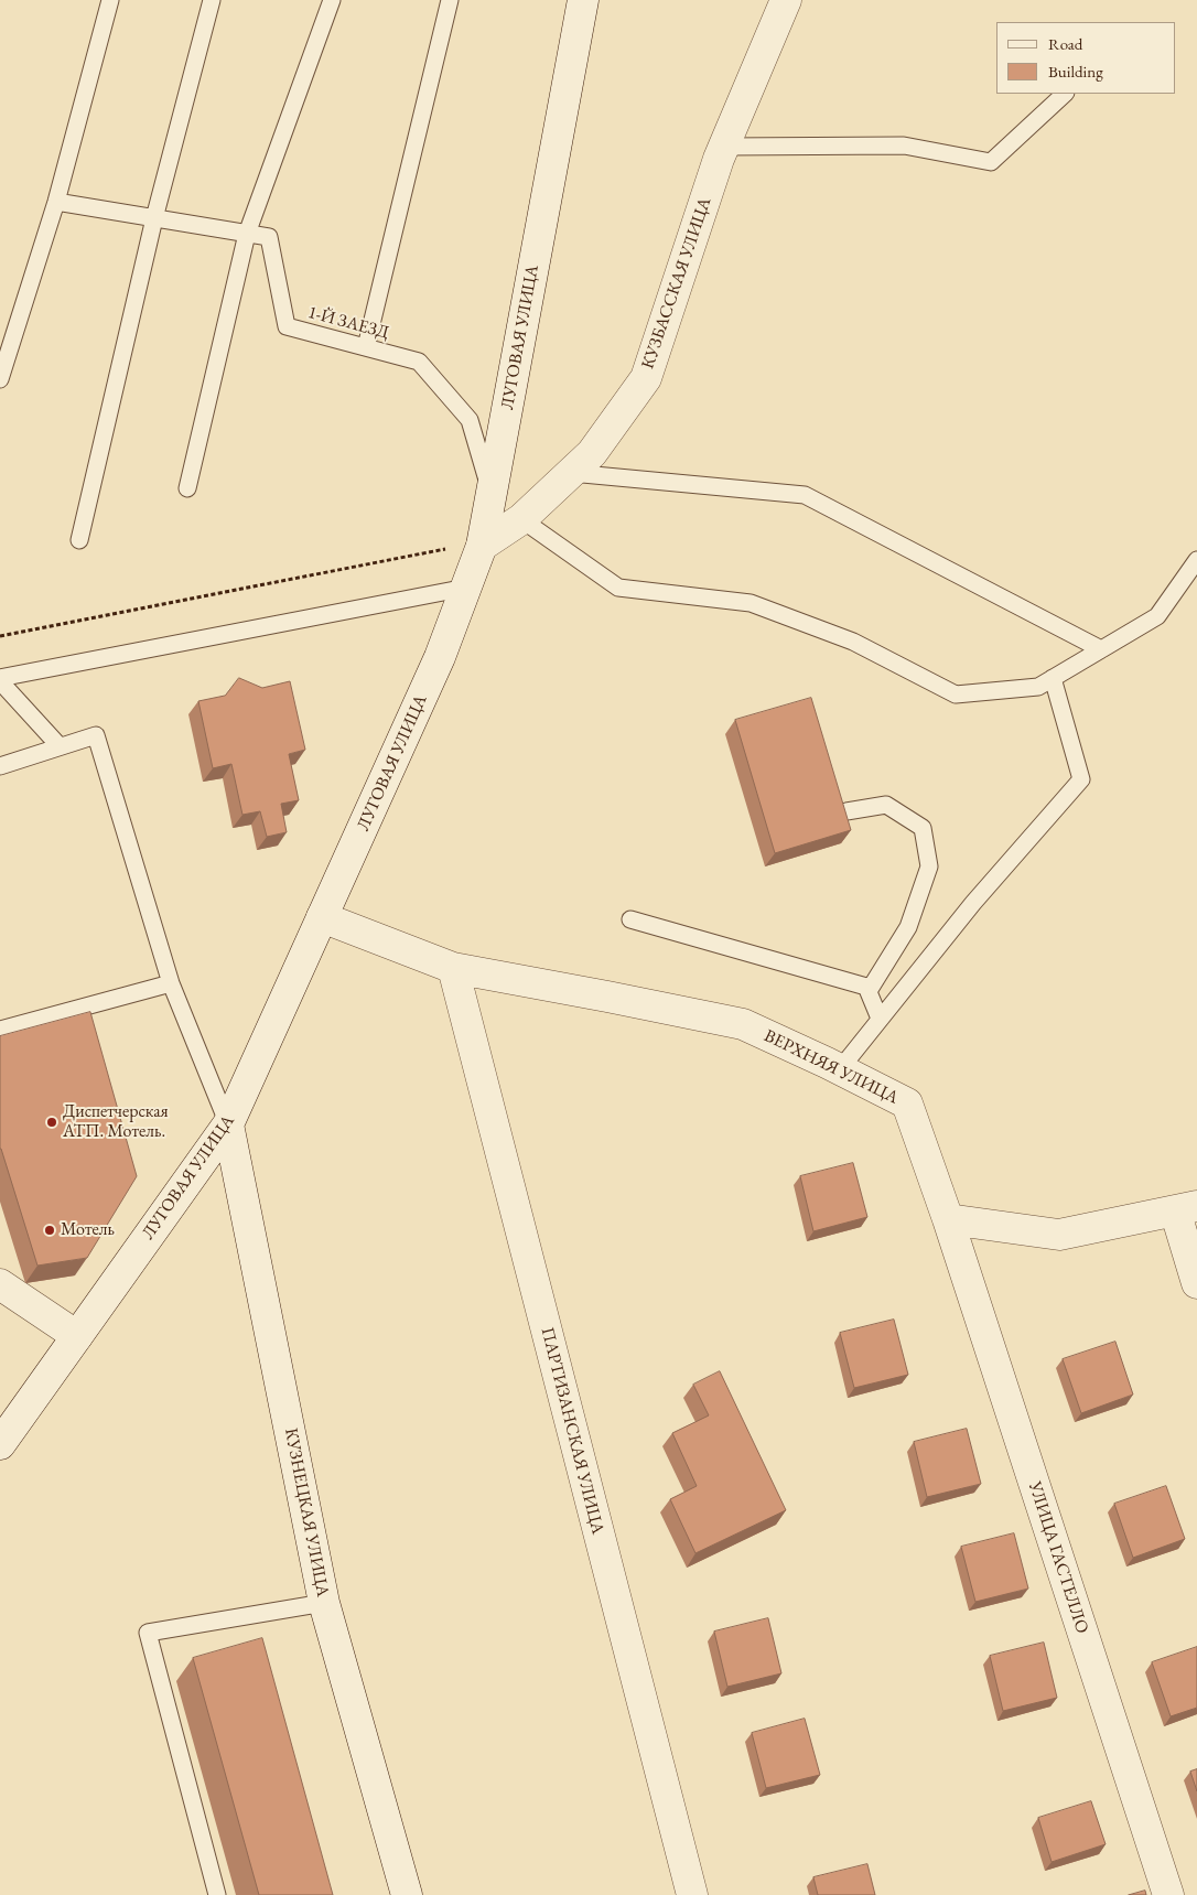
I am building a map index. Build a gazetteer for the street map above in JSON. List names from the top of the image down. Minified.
{"streets":{"street":["КУЗБАССКАЯ УЛИЦА","ЛУГОВАЯ УЛИЦА","ВЕРХНЯЯ УЛИЦА","ПАРТИЗАНСКАЯ УЛИЦА","КУЗНЕЦКАЯ УЛИЦА","УЛИЦА ГАСТЕЛЛО"],"lane":["1-Й ЗАЕЗД"]},"crossings":[["КУЗБАССКАЯ УЛИЦА","ЛУГОВАЯ УЛИЦА"],["1-Й ЗАЕЗД","ЛУГОВАЯ УЛИЦА"],["ЛУГОВАЯ УЛИЦА","ВЕРХНЯЯ УЛИЦА"],["ЛУГОВАЯ УЛИЦА","КУЗНЕЦКАЯ УЛИЦА"],["ВЕРХНЯЯ УЛИЦА","ПАРТИЗАНСКАЯ УЛИЦА"],["ВЕРХНЯЯ УЛИЦА","УЛИЦА ГАСТЕЛЛО"]],"places":["Диспетчерская АТП. Мотель.","Мотель"],"legend":["Road","Building"]}
